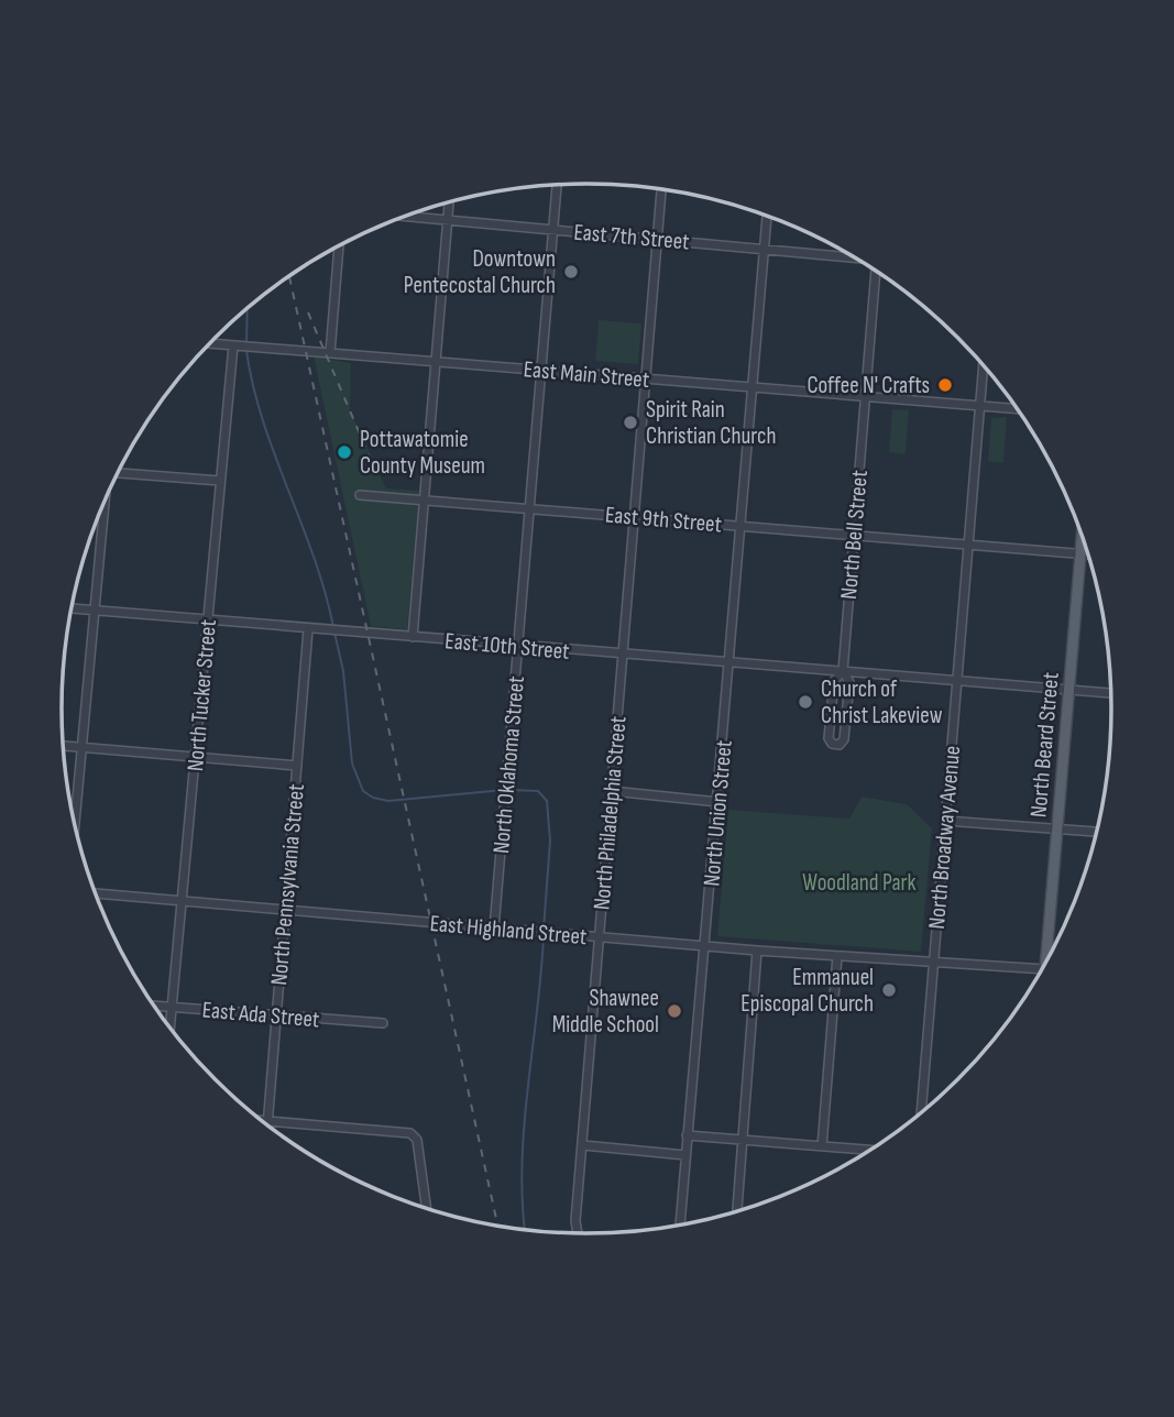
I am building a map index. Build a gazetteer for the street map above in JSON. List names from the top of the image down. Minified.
{"streets":{"main road":["North Beard Street"],"street":["East 7th Street","East Main Street","East 9th Street","North Bell Street","East 10th Street","North Tucker Street","North Oklahoma Street","North Philadelphia Street","North Union Street","North Broadway Avenue","North Pennsylvania Street","East Highland Street","East Ada Street"]},"crossings":[["East 7th Street","North Oklahoma Street"],["East 7th Street","North Philadelphia Street"],["East 7th Street","North Union Street"],["East Main Street","North Bell Street"],["East Main Street","North Tucker Street"],["East Main Street","North Oklahoma Street"],["East Main Street","North Philadelphia Street"],["East Main Street","North Union Street"],["East Main Street","North Broadway Avenue"],["East 9th Street","North Bell Street"],["East 9th Street","North Beard Street"],["East 9th Street","North Oklahoma Street"],["East 9th Street","North Philadelphia Street"],["East 9th Street","North Union Street"],["East 9th Street","North Broadway Avenue"],["North Bell Street","East 10th Street"],["East 10th Street","North Tucker Street"],["East 10th Street","North Beard Street"],["East 10th Street","North Oklahoma Street"],["East 10th Street","North Philadelphia Street"],["East 10th Street","North Union Street"],["East 10th Street","North Broadway Avenue"],["East 10th Street","North Pennsylvania Street"],["North Tucker Street","East Highland Street"],["North Tucker Street","East Ada Street"],["North Oklahoma Street","East Highland Street"],["North Philadelphia Street","East Highland Street"],["North Union Street","East Highland Street"],["North Broadway Avenue","East Highland Street"],["North Pennsylvania Street","East Highland Street"],["North Pennsylvania Street","East Ada Street"]],"parks":["Woodland Park"],"places":["Downtown Pentecostal Church","Coffee N' Crafts","Spirit Rain Christian Church","Pottawatomie County Museum","Church of Christ Lakeview","Emmanuel Episcopal Church","Shawnee Middle School"]}
